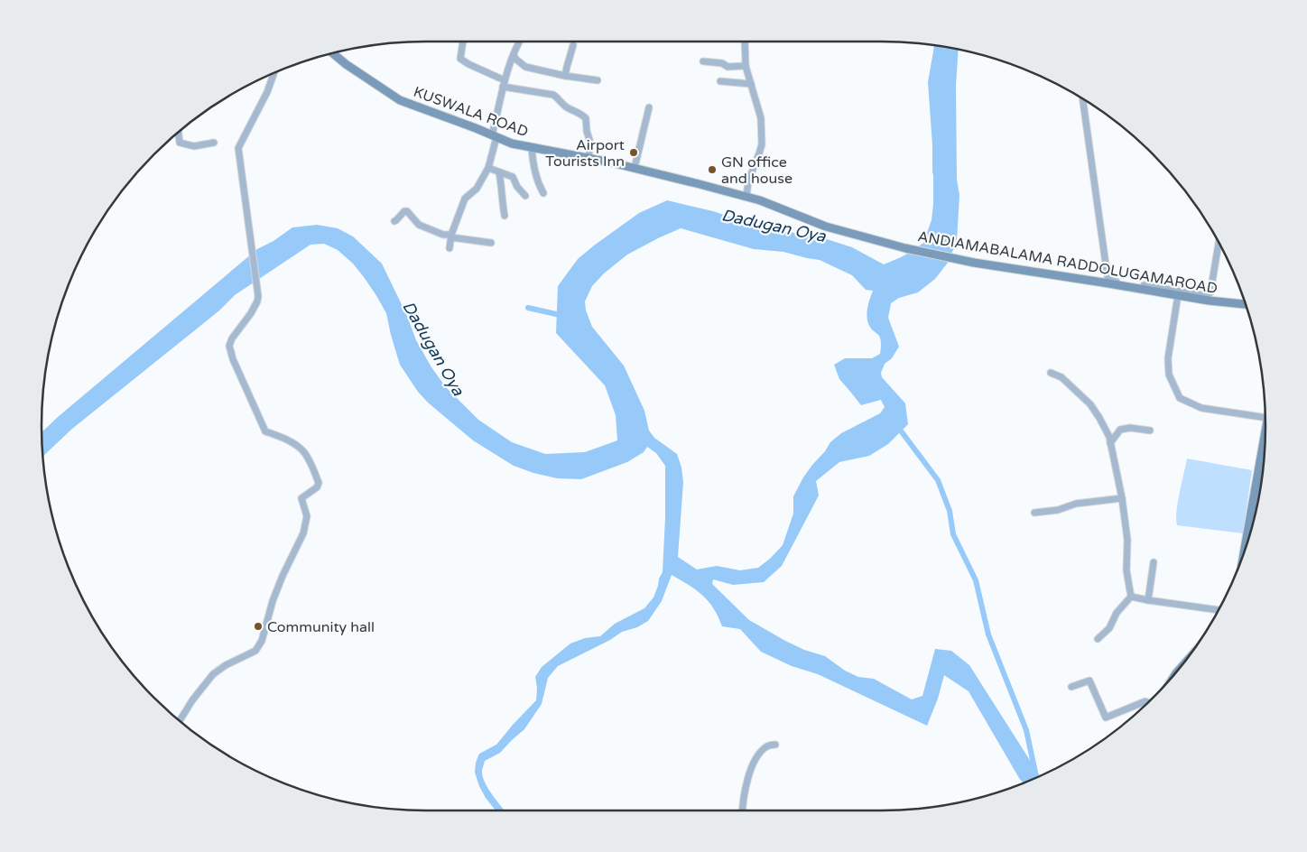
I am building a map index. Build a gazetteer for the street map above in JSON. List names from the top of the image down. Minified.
{"streets":{"street":["KUSWALA ROAD","ANDIAMABALAMA RADDOLUGAMAROAD"]},"crossings":[["KUSWALA ROAD","ANDIAMABALAMA RADDOLUGAMAROAD"]],"water":["Dadugan Oya"],"places":["Airport Tourists Inn","GN office and house","Community hall"]}
